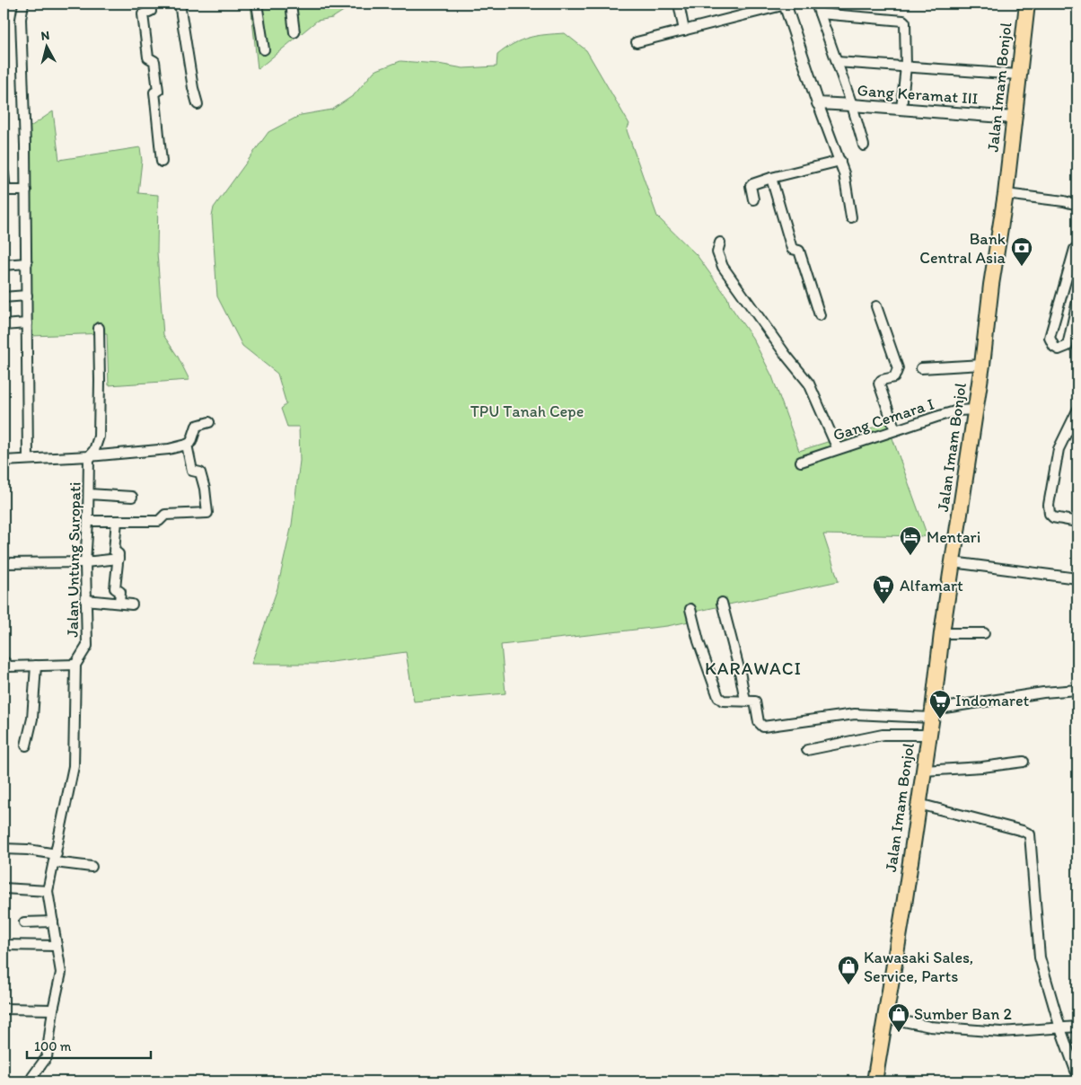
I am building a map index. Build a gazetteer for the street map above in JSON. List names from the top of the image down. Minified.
{"streets":{"main road":["Jalan Imam Bonjol"],"street":["Gang Keramat III","Gang Cemara I","Jalan Untung Suropati"]},"crossings":[["Jalan Imam Bonjol","Gang Keramat III"],["Jalan Imam Bonjol","Gang Cemara I"]],"districts":["KARAWACI"],"parks":["TPU Tanah Cepe"],"places":{"bank":["Bank Central Asia"],"hotel":["Mentari"],"supermarket":["Alfamart","Indomaret"],"shop":["Kawasaki Sales, Service, Parts","Sumber Ban 2"]},"scale_bar":"100 m","north":"top"}
